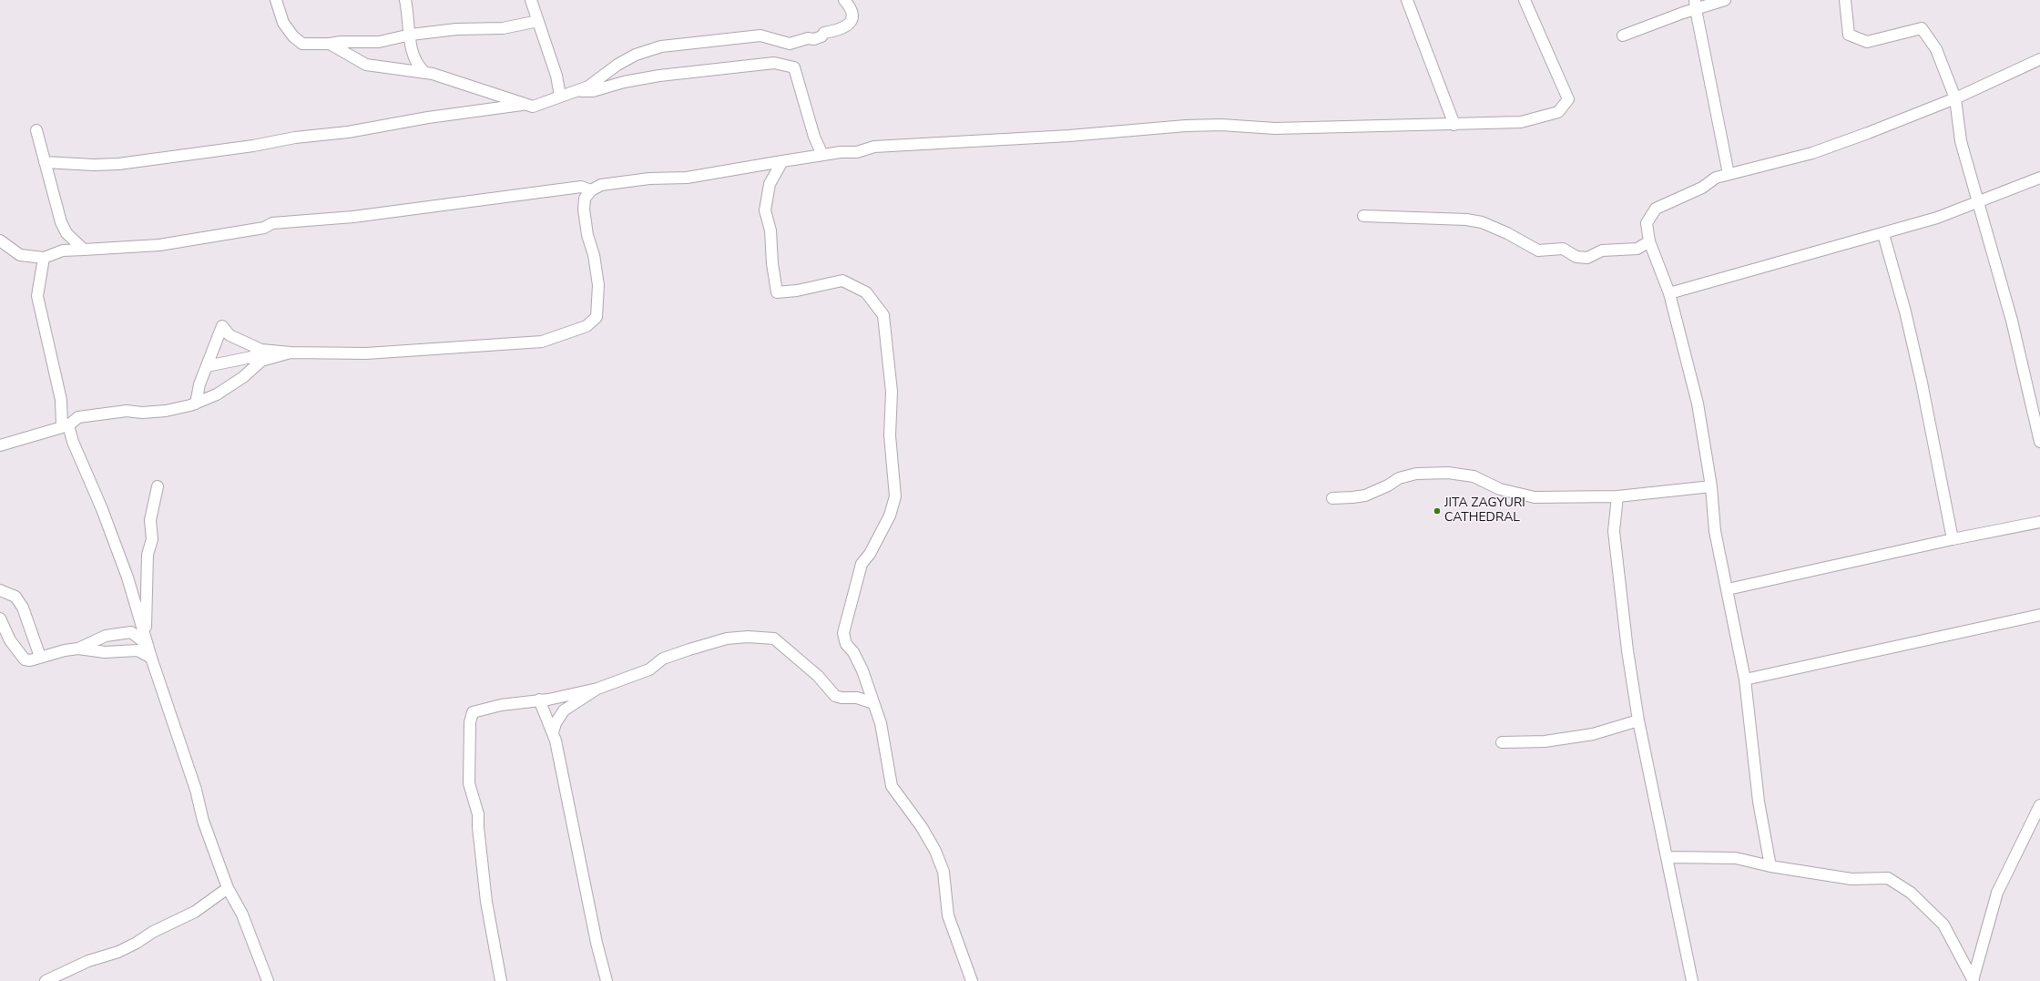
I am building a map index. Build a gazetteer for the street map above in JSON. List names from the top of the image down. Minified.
{"places":["JITA ZAGYURI CATHEDRAL"]}
